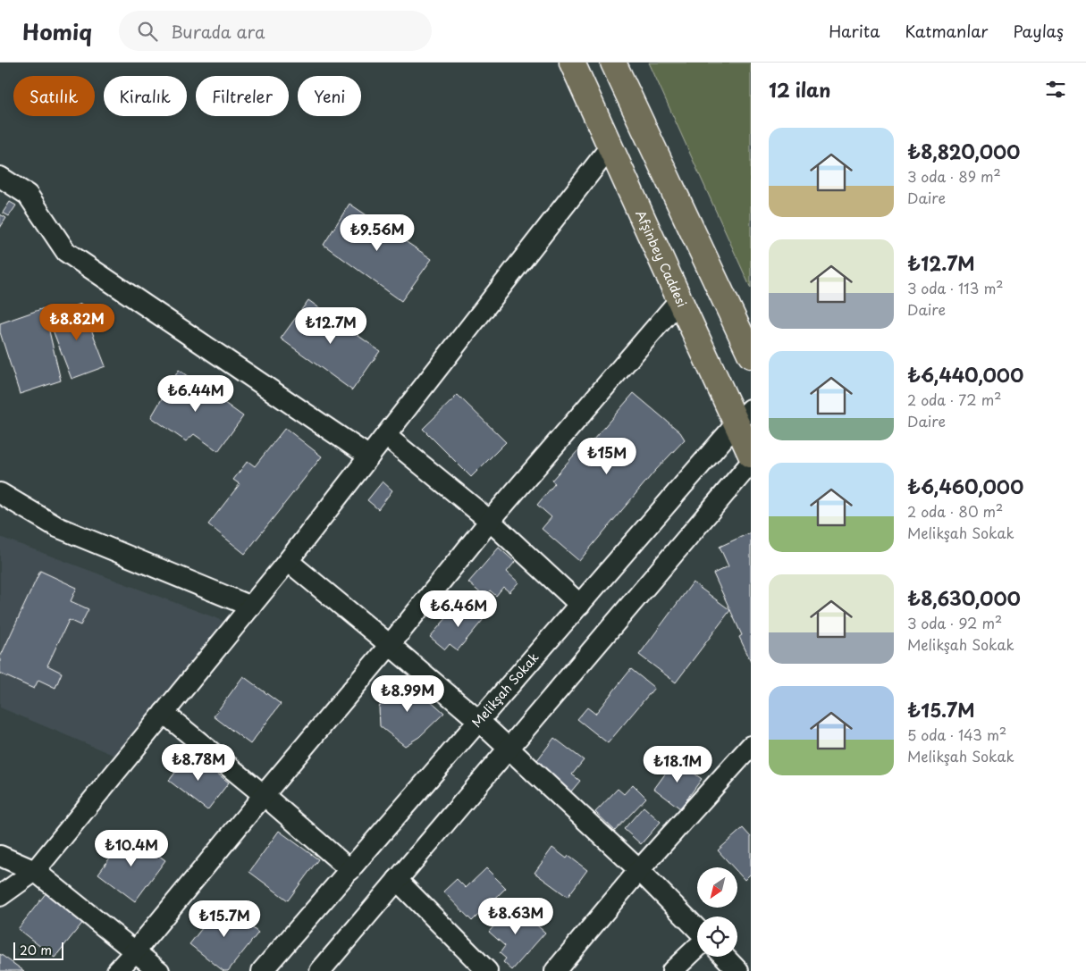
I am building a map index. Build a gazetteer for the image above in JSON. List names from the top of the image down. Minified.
{"streets":{"main road":["Afşinbey Caddesi"],"street":["Melikşah Sokak"]},"crossings":[["Afşinbey Caddesi","Melikşah Sokak"]],"scale_bar":"20 m","north":"bottom left","page":{"header":"Homiq","search":"Burada ara","nav":["Harita","Katmanlar","Paylaş"],"heading":"12 ilan","chip":["Satılık","Kiralık","Filtreler","Yeni"],"list":[{"name":"₺8,820,000","note":"3 oda · 89 m² · Daire"},{"name":"₺12.7M","note":"3 oda · 113 m² · Daire"},{"name":"₺6,440,000","note":"2 oda · 72 m² · Daire"},{"name":"₺6,460,000","note":"2 oda · 80 m² · Melikşah Sokak"},{"name":"₺8,630,000","note":"3 oda · 92 m² · Melikşah Sokak"},{"name":"₺15.7M","note":"5 oda · 143 m² · Melikşah Sokak"}],"price":["₺9.56M","₺8.82M","₺12.7M","₺6.44M","₺15M","₺6.46M","₺8.99M","₺8.78M","₺18.1M","₺10.4M","₺8.63M","₺15.7M"],"scale":"20 m"}}
